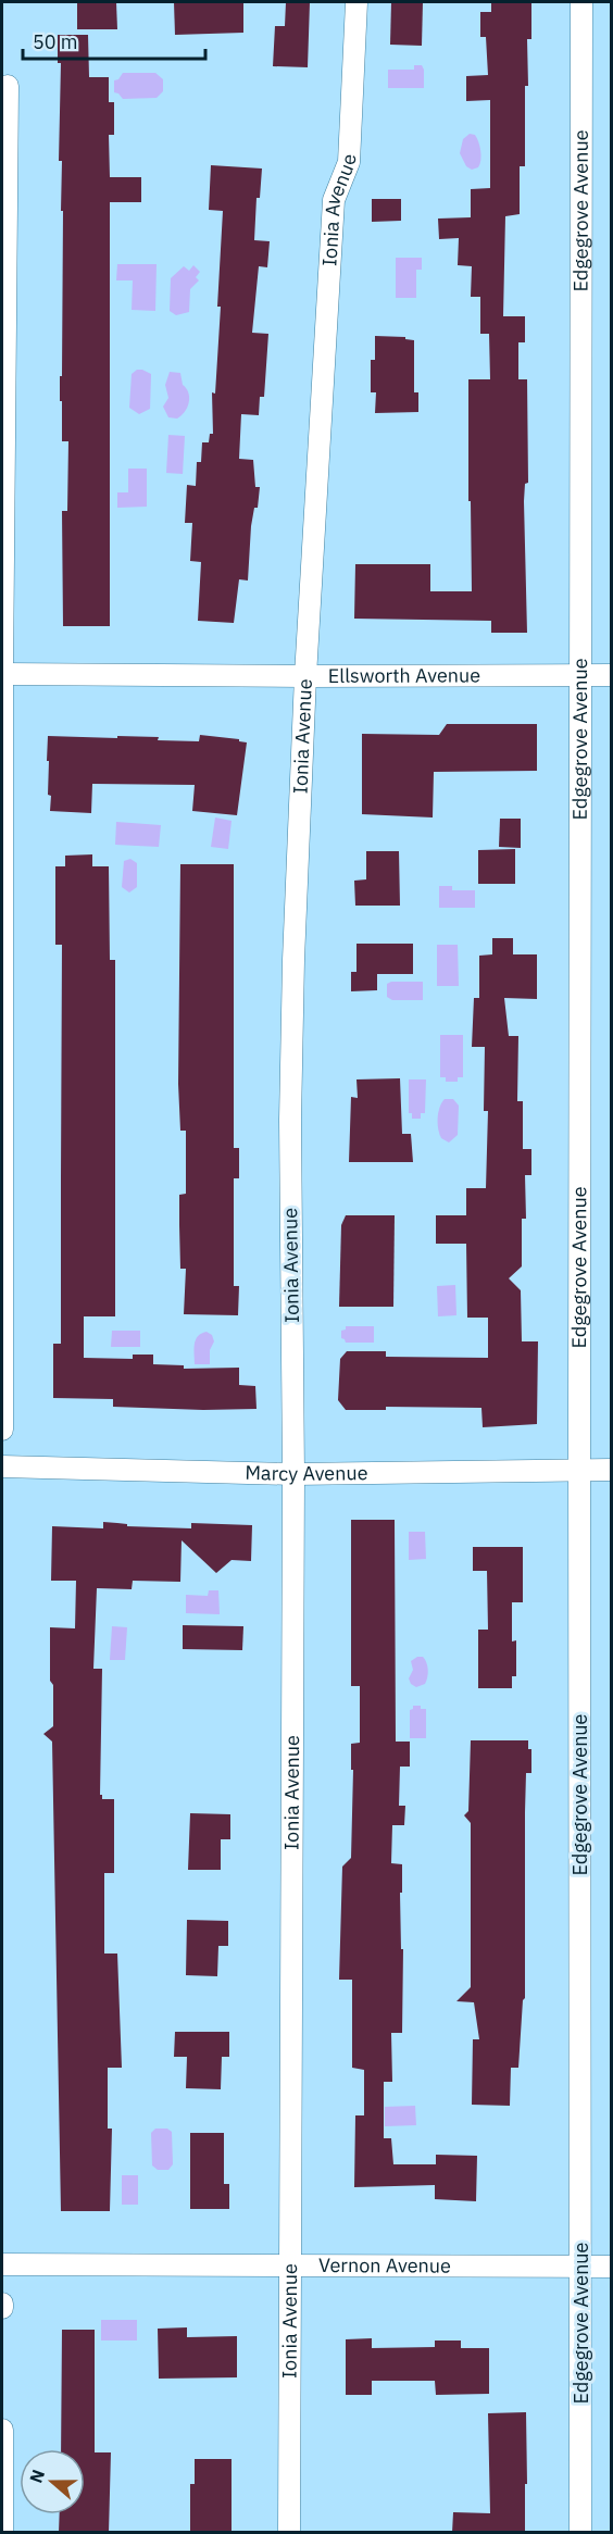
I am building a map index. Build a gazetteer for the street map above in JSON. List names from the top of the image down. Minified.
{"streets":{"street":["Ionia Avenue","Edgegrove Avenue","Ellsworth Avenue","Marcy Avenue","Vernon Avenue"]},"crossings":[["Ionia Avenue","Ellsworth Avenue"],["Ionia Avenue","Marcy Avenue"],["Ionia Avenue","Vernon Avenue"],["Edgegrove Avenue","Ellsworth Avenue"],["Edgegrove Avenue","Marcy Avenue"],["Edgegrove Avenue","Vernon Avenue"]],"scale_bar":"50 m","north":"left"}
